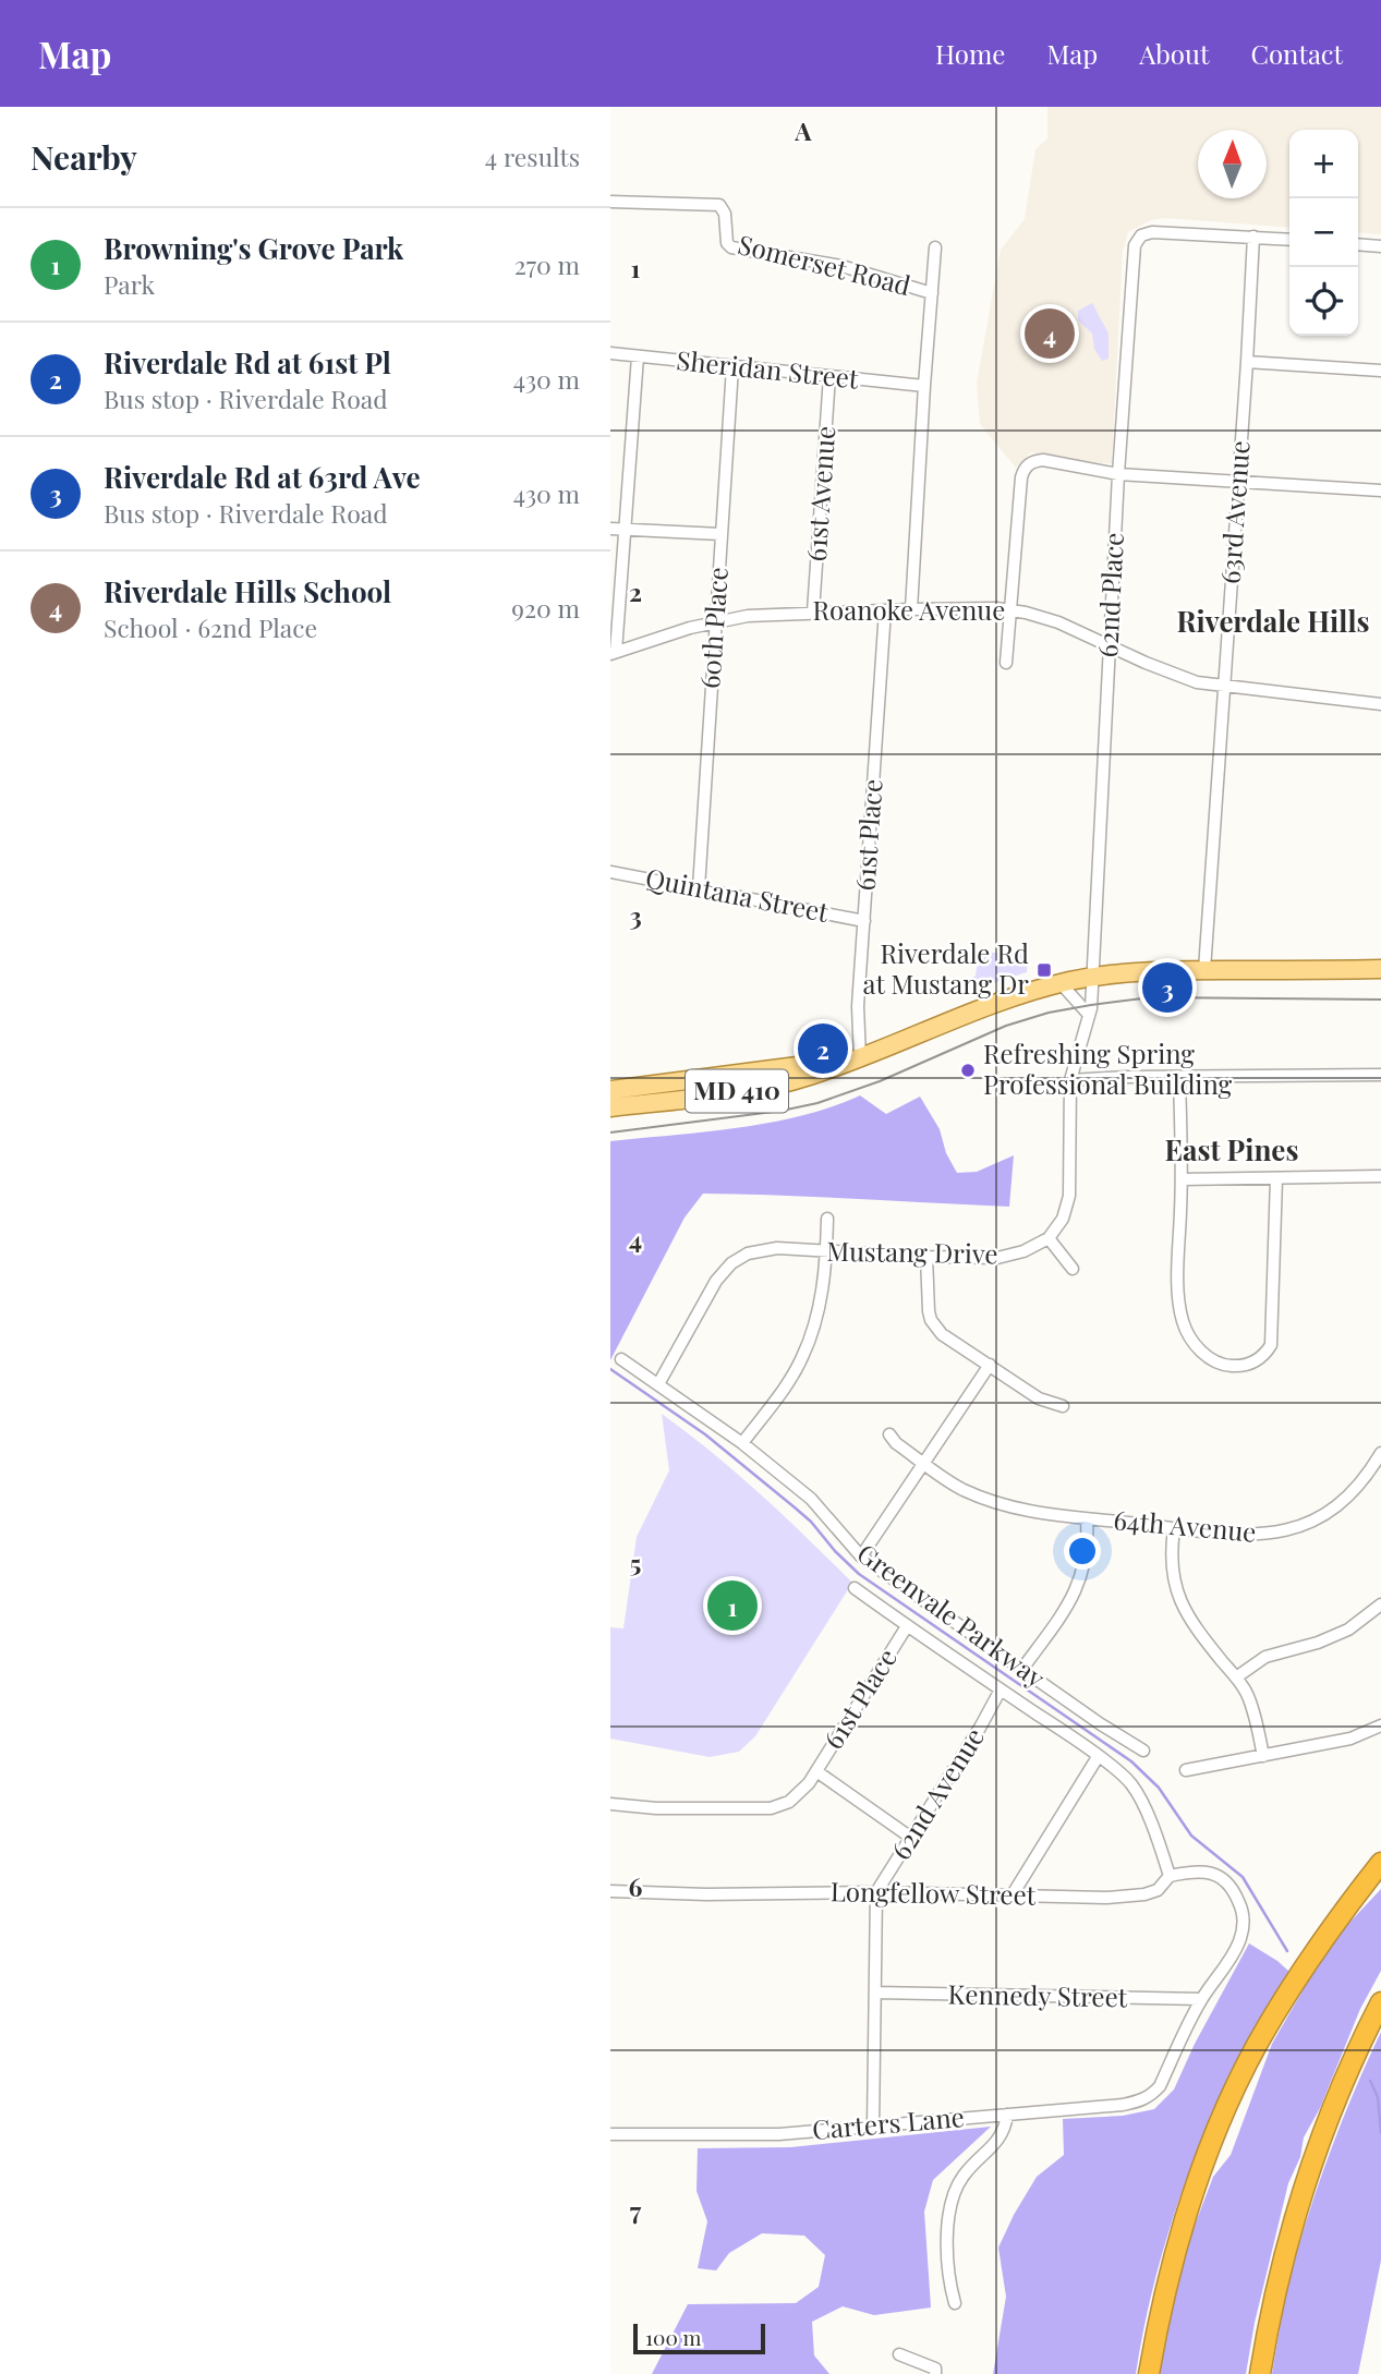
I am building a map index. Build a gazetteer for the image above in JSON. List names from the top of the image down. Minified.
{"streets":{"main road":["MD 410"],"street":["Somerset Road","Sheridan Street","61st Avenue","63rd Avenue","62nd Place","Roanoke Avenue","60th Place","61st Place","Quintana Street","Mustang Drive","64th Avenue","Greenvale Parkway","62nd Avenue","Longfellow Street","Kennedy Street","Carters Lane"]},"crossings":[["Sheridan Street","61st Avenue"],["Sheridan Street","60th Place"],["61st Avenue","Roanoke Avenue"],["63rd Avenue","62nd Place"],["63rd Avenue","Roanoke Avenue"],["63rd Avenue","MD 410"],["62nd Place","Roanoke Avenue"],["62nd Place","MD 410"],["Roanoke Avenue","60th Place"],["Roanoke Avenue","61st Place"],["60th Place","Quintana Street"],["61st Place","Quintana Street"],["61st Place","MD 410"],["61st Place","Greenvale Parkway"],["Mustang Drive","Greenvale Parkway"],["Greenvale Parkway","62nd Avenue"],["Greenvale Parkway","Longfellow Street"],["62nd Avenue","Longfellow Street"],["Longfellow Street","Kennedy Street"],["Longfellow Street","Carters Lane"],["Kennedy Street","Carters Lane"]],"districts":["Riverdale Hills","East Pines"],"places":{"transit":["Riverdale Rd at Mustang Dr"],"other":["Refreshing Spring Professional Building"]},"scale_bar":"100 m","north":"top","page":{"header":"Map","nav":["Home","Map","About","Contact"],"heading":["Nearby","4 results"],"map_buttons":["+","−"],"list":[{"mark":"1","name":"Browning's Grove Park","note":"Park","value":"270 m"},{"mark":"2","name":"Riverdale Rd at 61st Pl","note":"Bus stop · Riverdale Road","value":"430 m"},{"mark":"3","name":"Riverdale Rd at 63rd Ave","note":"Bus stop · Riverdale Road","value":"430 m"},{"mark":"4","name":"Riverdale Hills School","note":"School · 62nd Place","value":"920 m"}],"pins":["4","3","2","1"],"scale":"100 m"},"grid":{"columns":["A"],"rows":["1","2","3","4","5","6","7"]}}
